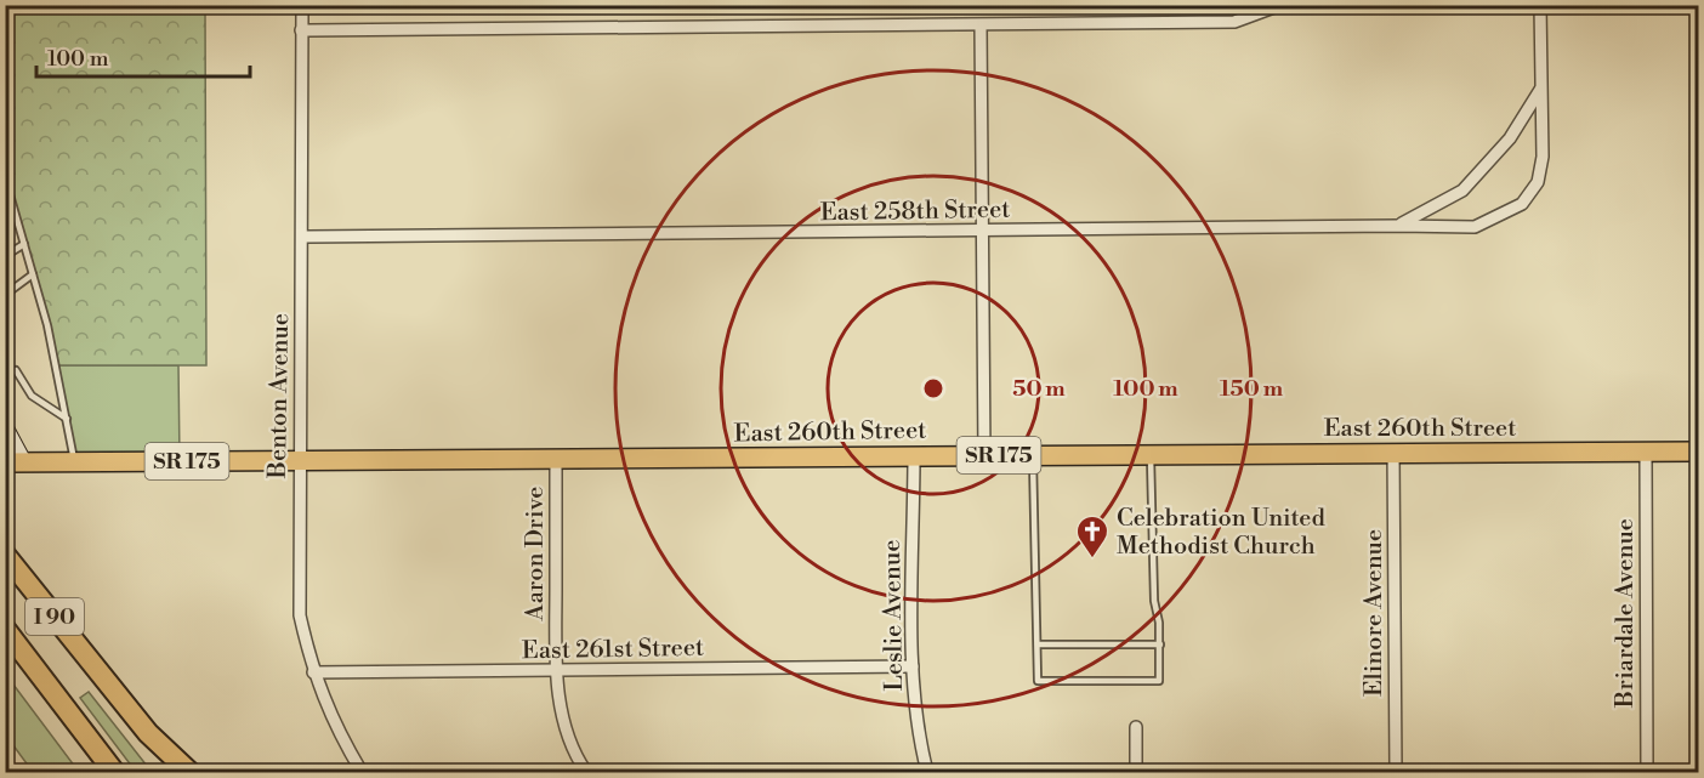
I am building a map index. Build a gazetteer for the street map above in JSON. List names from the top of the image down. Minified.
{"streets":{"highway":["I 90"],"main road":["East 260th Street","SR 175"],"street":["East 258th Street","Benton Avenue","Aaron Drive","Elinore Avenue","Briardale Avenue","Leslie Avenue","East 261st Street"]},"crossings":[["East 258th Street","Benton Avenue"],["Benton Avenue","East 260th Street"],["Benton Avenue","East 261st Street"],["East 260th Street","Aaron Drive"],["East 260th Street","Elinore Avenue"],["East 260th Street","Briardale Avenue"],["East 260th Street","Leslie Avenue"],["Aaron Drive","East 261st Street"],["Leslie Avenue","East 261st Street"]],"places":{"church":["Celebration United Methodist Church"]},"scale_bar":"100 m","rings":["50 m","100 m","150 m"]}
